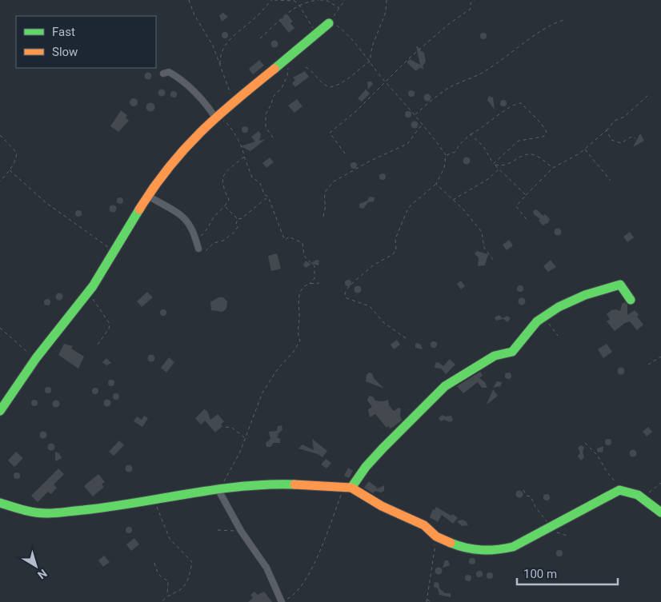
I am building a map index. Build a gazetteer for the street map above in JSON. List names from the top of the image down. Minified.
{"legend":["Fast","Slow"],"scale_bar":"100 m","north":"bottom right"}
